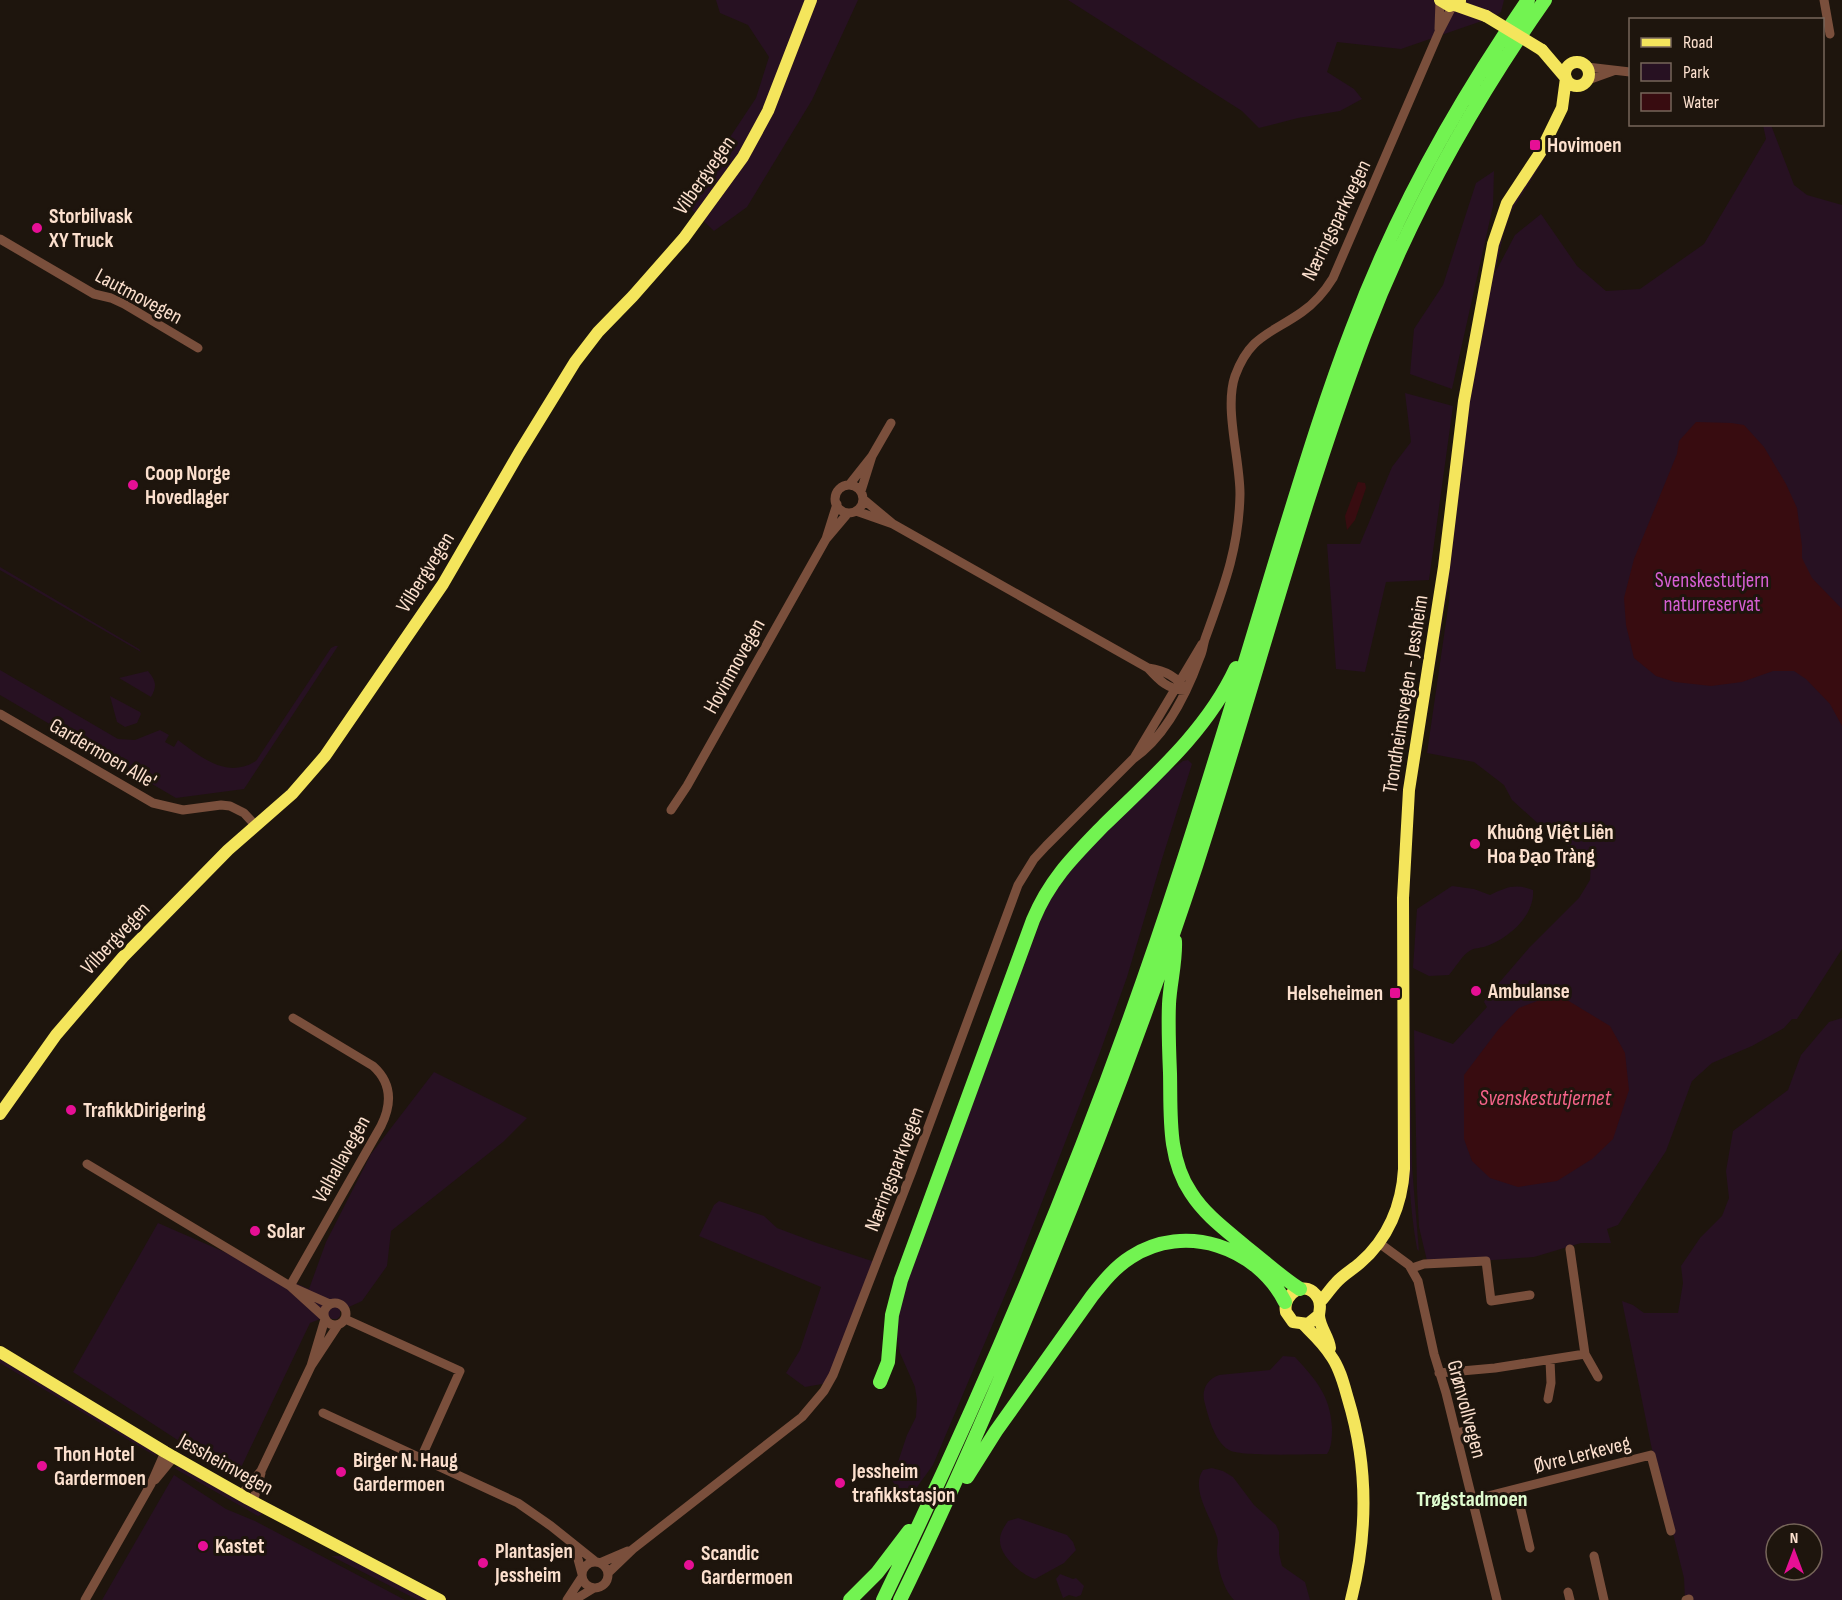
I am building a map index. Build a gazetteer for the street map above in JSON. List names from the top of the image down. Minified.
{"streets":{"main road":["Vilbergvegen","Trondheimsvegen - Jessheim","Jessheimvegen"],"street":["Næringsparkvegen","Lautmovegen","Hovinmovegen","Gardermoen Alle'","Valhallavegen","Grønvollvegen","Øvre Lerkeveg"]},"crossings":[["Vilbergvegen","Gardermoen Alle'"],["Grønvollvegen","Øvre Lerkeveg"]],"districts":["Trøgstadmoen"],"water":["Svenskestutjernet"],"parks":["Svenskestutjern naturreservat"],"places":{"transit":["Hovimoen","Helseheimen"],"other":["Storbilvask XY Truck","Coop Norge Hovedlager","Khuông Việt Liên Hoa Đạo Tràng","Ambulanse","TrafikkDirigering","Solar","Thon Hotel Gardermoen","Birger N. Haug Gardermoen","Jessheim trafikkstasjon","Kastet","Plantasjen Jessheim","Scandic Gardermoen"]},"legend":["Road","Park","Water"],"north":"top"}
